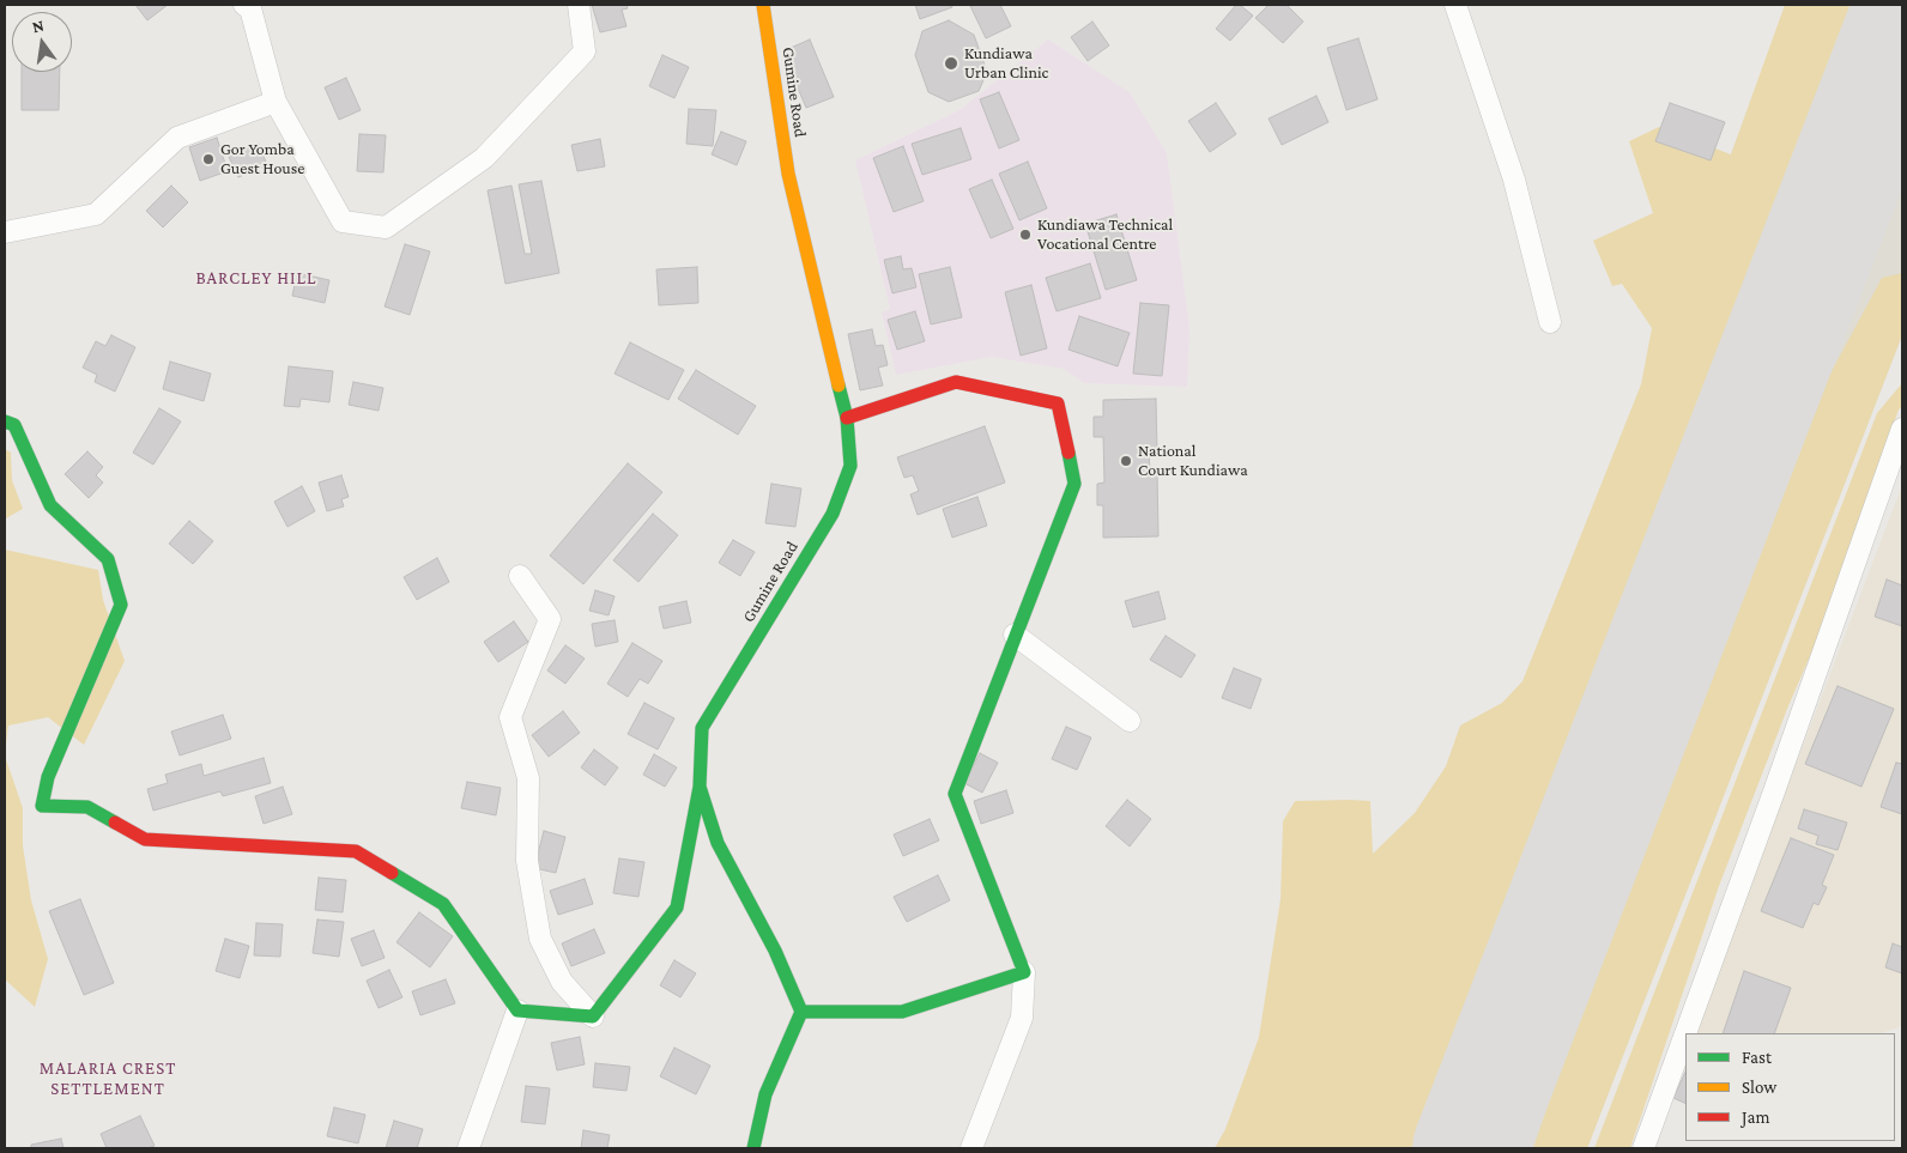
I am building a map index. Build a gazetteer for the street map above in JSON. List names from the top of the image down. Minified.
{"streets":{"street":["Gumine Road"]},"districts":["BARCLEY HILL","MALARIA CREST SETTLEMENT"],"places":["Kundiawa Urban Clinic","Gor Yomba Guest House","Kundiawa Technical Vocational Centre","National Court Kundiawa"],"legend":["Fast","Slow","Jam"],"north":"top"}
